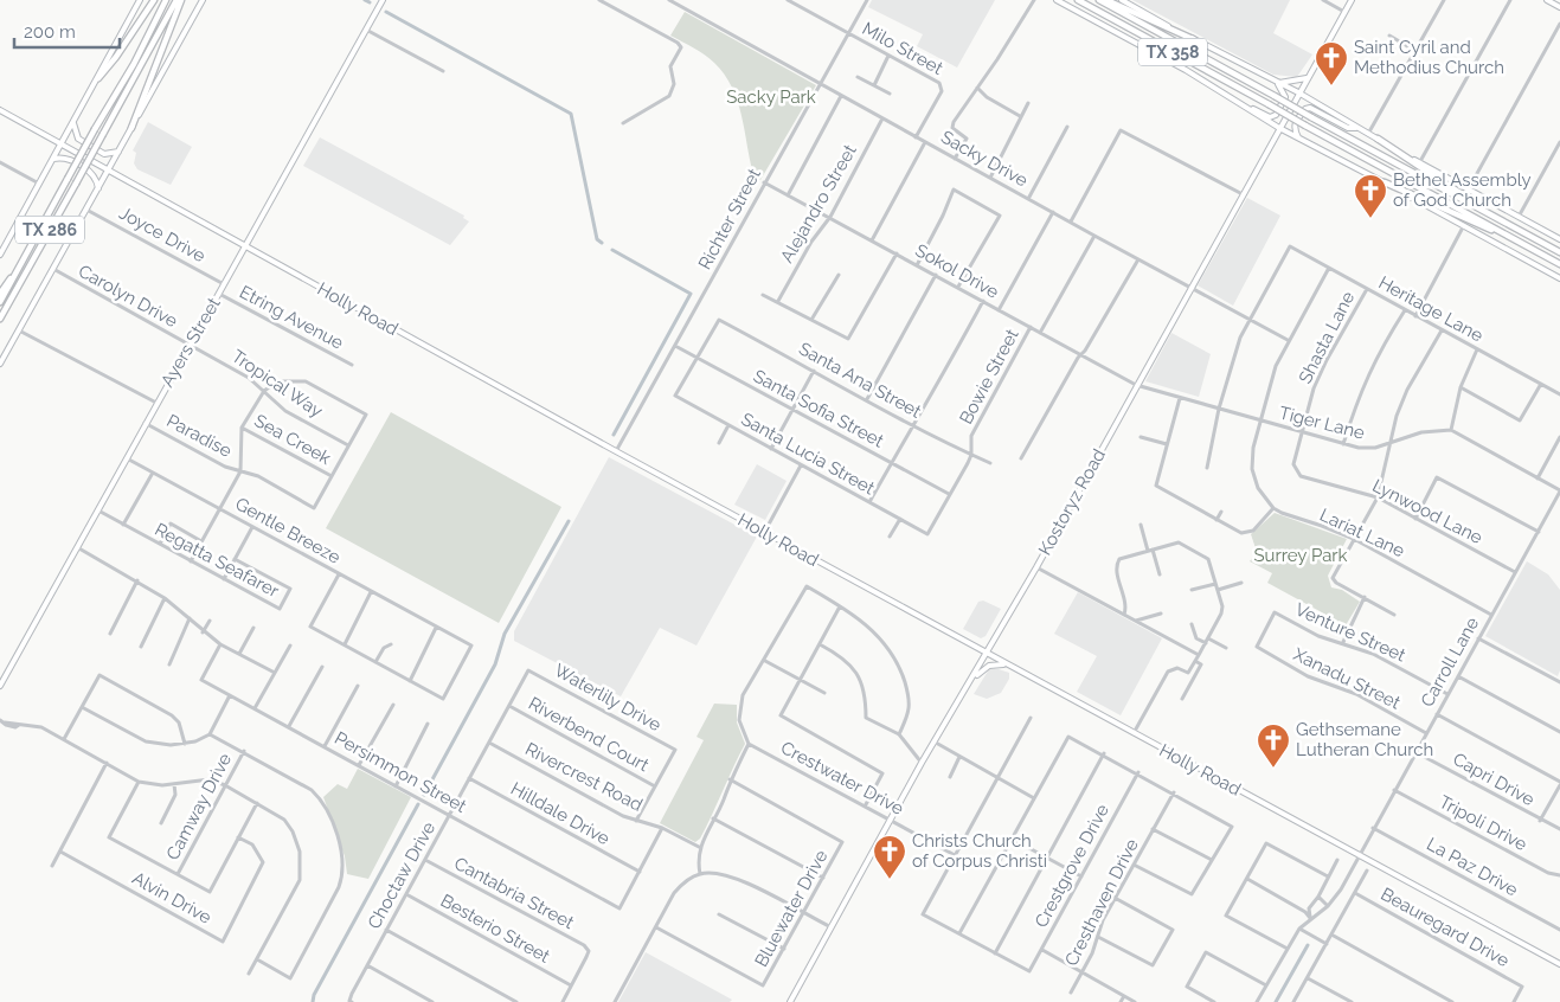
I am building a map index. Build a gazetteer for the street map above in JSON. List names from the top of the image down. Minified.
{"streets":{"highway":["TX 358","TX 286"],"main road":["Holly Road","Ayers Street","Kostoryz Road"],"street":["Milo Street","Sacky Drive","Alejandro Street","Richter Street","Joyce Drive","Sokol Drive","Carolyn Drive","Heritage Lane","Etring Avenue","Shasta Lane","Bowie Street","Santa Ana Street","Tropical Way","Santa Sofia Street","Tiger Lane","Paradise","Sea Creek","Santa Lucia Street","Lynwood Lane","Gentle Breeze","Lariat Lane","Regatta Seafarer","Venture Street","Carroll Lane","Xanadu Street","Waterlily Drive","Riverbend Court","Persimmon Street","Rivercrest Road","Crestwater Drive","Capri Drive","Camway Drive","Hilldale Drive","Tripoli Drive","Crestgrove Drive","La Paz Drive","Choctaw Drive","Cantabria Street","Alvin Drive","Cresthaven Drive","Bluewater Drive","Beauregard Drive","Besterio Street"]},"crossings":[["Milo Street","Sacky Drive"],["Milo Street","Richter Street"],["Sacky Drive","Alejandro Street"],["Sacky Drive","Richter Street"],["Sacky Drive","Heritage Lane"],["Sacky Drive","Bowie Street"],["Sacky Drive","Kostoryz Road"],["Alejandro Street","Sokol Drive"],["Richter Street","Sokol Drive"],["Richter Street","Holly Road"],["Richter Street","Santa Sofia Street"],["Joyce Drive","Ayers Street"],["Sokol Drive","Bowie Street"],["Sokol Drive","Tiger Lane"],["Sokol Drive","Kostoryz Road"],["Carolyn Drive","Ayers Street"],["Carolyn Drive","Tropical Way"],["Holly Road","Ayers Street"],["Holly Road","Kostoryz Road"],["Holly Road","Carroll Lane"],["Heritage Lane","Shasta Lane"],["Etring Avenue","Ayers Street"],["Shasta Lane","Tiger Lane"],["Shasta Lane","Lynwood Lane"],["Ayers Street","Tropical Way"],["Ayers Street","Paradise"],["Ayers Street","Gentle Breeze"],["Ayers Street","Regatta Seafarer"],["Bowie Street","Santa Ana Street"],["Bowie Street","Santa Sofia Street"],["Bowie Street","Santa Lucia Street"],["Santa Ana Street","Santa Sofia Street"],["Santa Ana Street","Santa Lucia Street"],["Santa Sofia Street","Santa Lucia Street"],["Tiger Lane","Kostoryz Road"],["Tiger Lane","Lynwood Lane"],["Paradise","Sea Creek"],["Kostoryz Road","Crestwater Drive"],["Lynwood Lane","Carroll Lane"],["Lariat Lane","Carroll Lane"],["Venture Street","Carroll Lane"],["Venture Street","Xanadu Street"],["Carroll Lane","Xanadu Street"],["Carroll Lane","Capri Drive"],["Carroll Lane","Tripoli Drive"],["Carroll Lane","La Paz Drive"],["Waterlily Drive","Riverbend Court"],["Waterlily Drive","Choctaw Drive"],["Riverbend Court","Choctaw Drive"],["Persimmon Street","Hilldale Drive"],["Persimmon Street","Choctaw Drive"],["Rivercrest Road","Choctaw Drive"],["Hilldale Drive","Choctaw Drive"],["Choctaw Drive","Cantabria Street"],["Choctaw Drive","Besterio Street"],["Cantabria Street","Besterio Street"]],"parks":["Sacky Park","Surrey Park"],"places":{"church":["Saint Cyril and Methodius Church","Bethel Assembly of God Church","Gethsemane Lutheran Church","Christs Church of Corpus Christi"]},"scale_bar":"200 m"}
